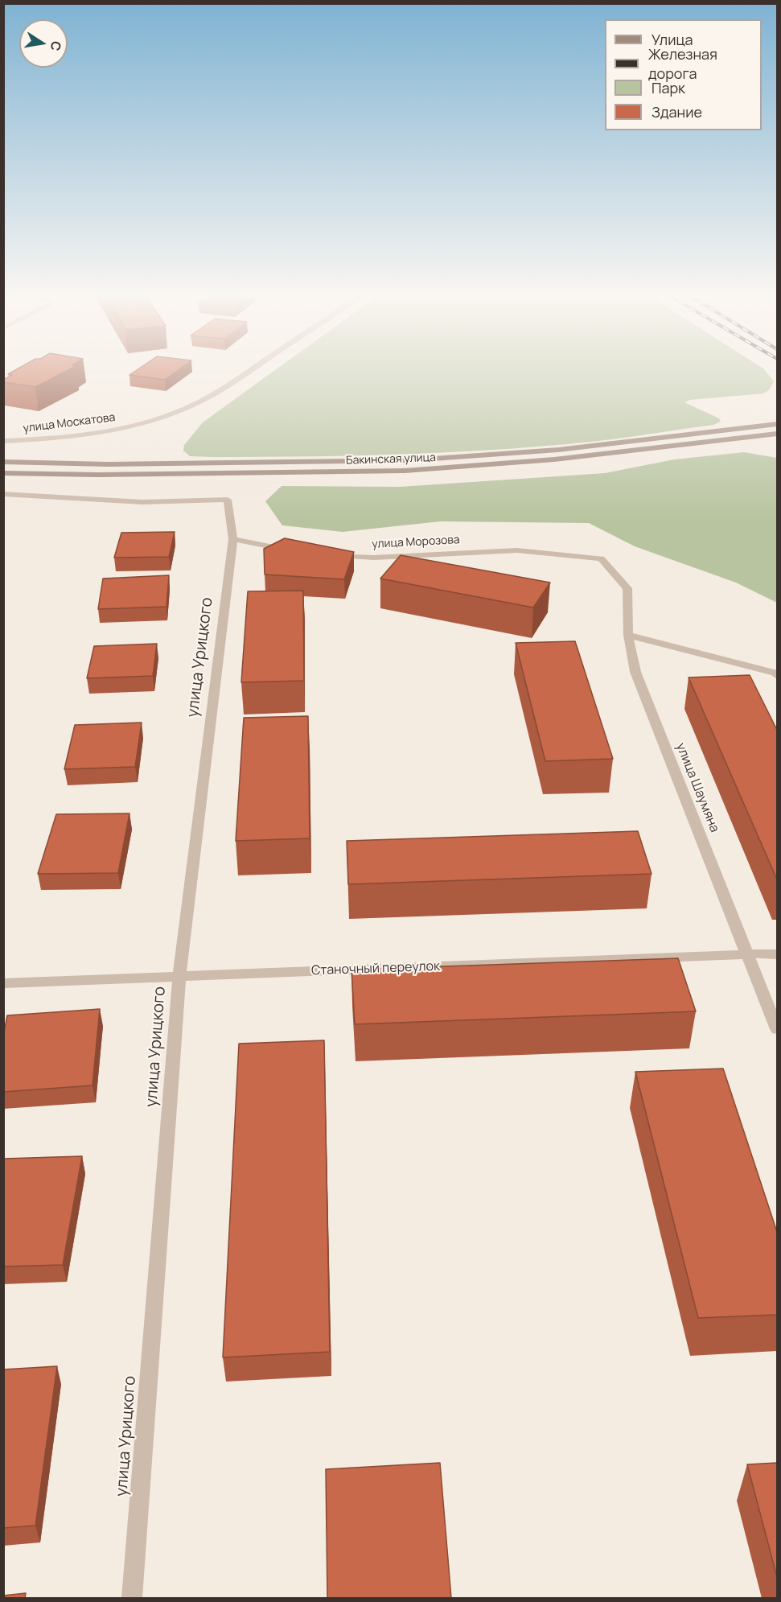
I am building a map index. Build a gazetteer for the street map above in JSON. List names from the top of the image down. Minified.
{"streets":{"main road":["Бакинская улица"],"street":["улица Москатова","улица Морозова","улица Урицкого","улица Шаумяна","Станочный переулок"]},"crossings":[["улица Морозова","улица Шаумяна"],["улица Урицкого","Станочный переулок"],["улица Шаумяна","Станочный переулок"]],"legend":["Улица","Железная дорога","Парк","Здание"],"north":"right"}
